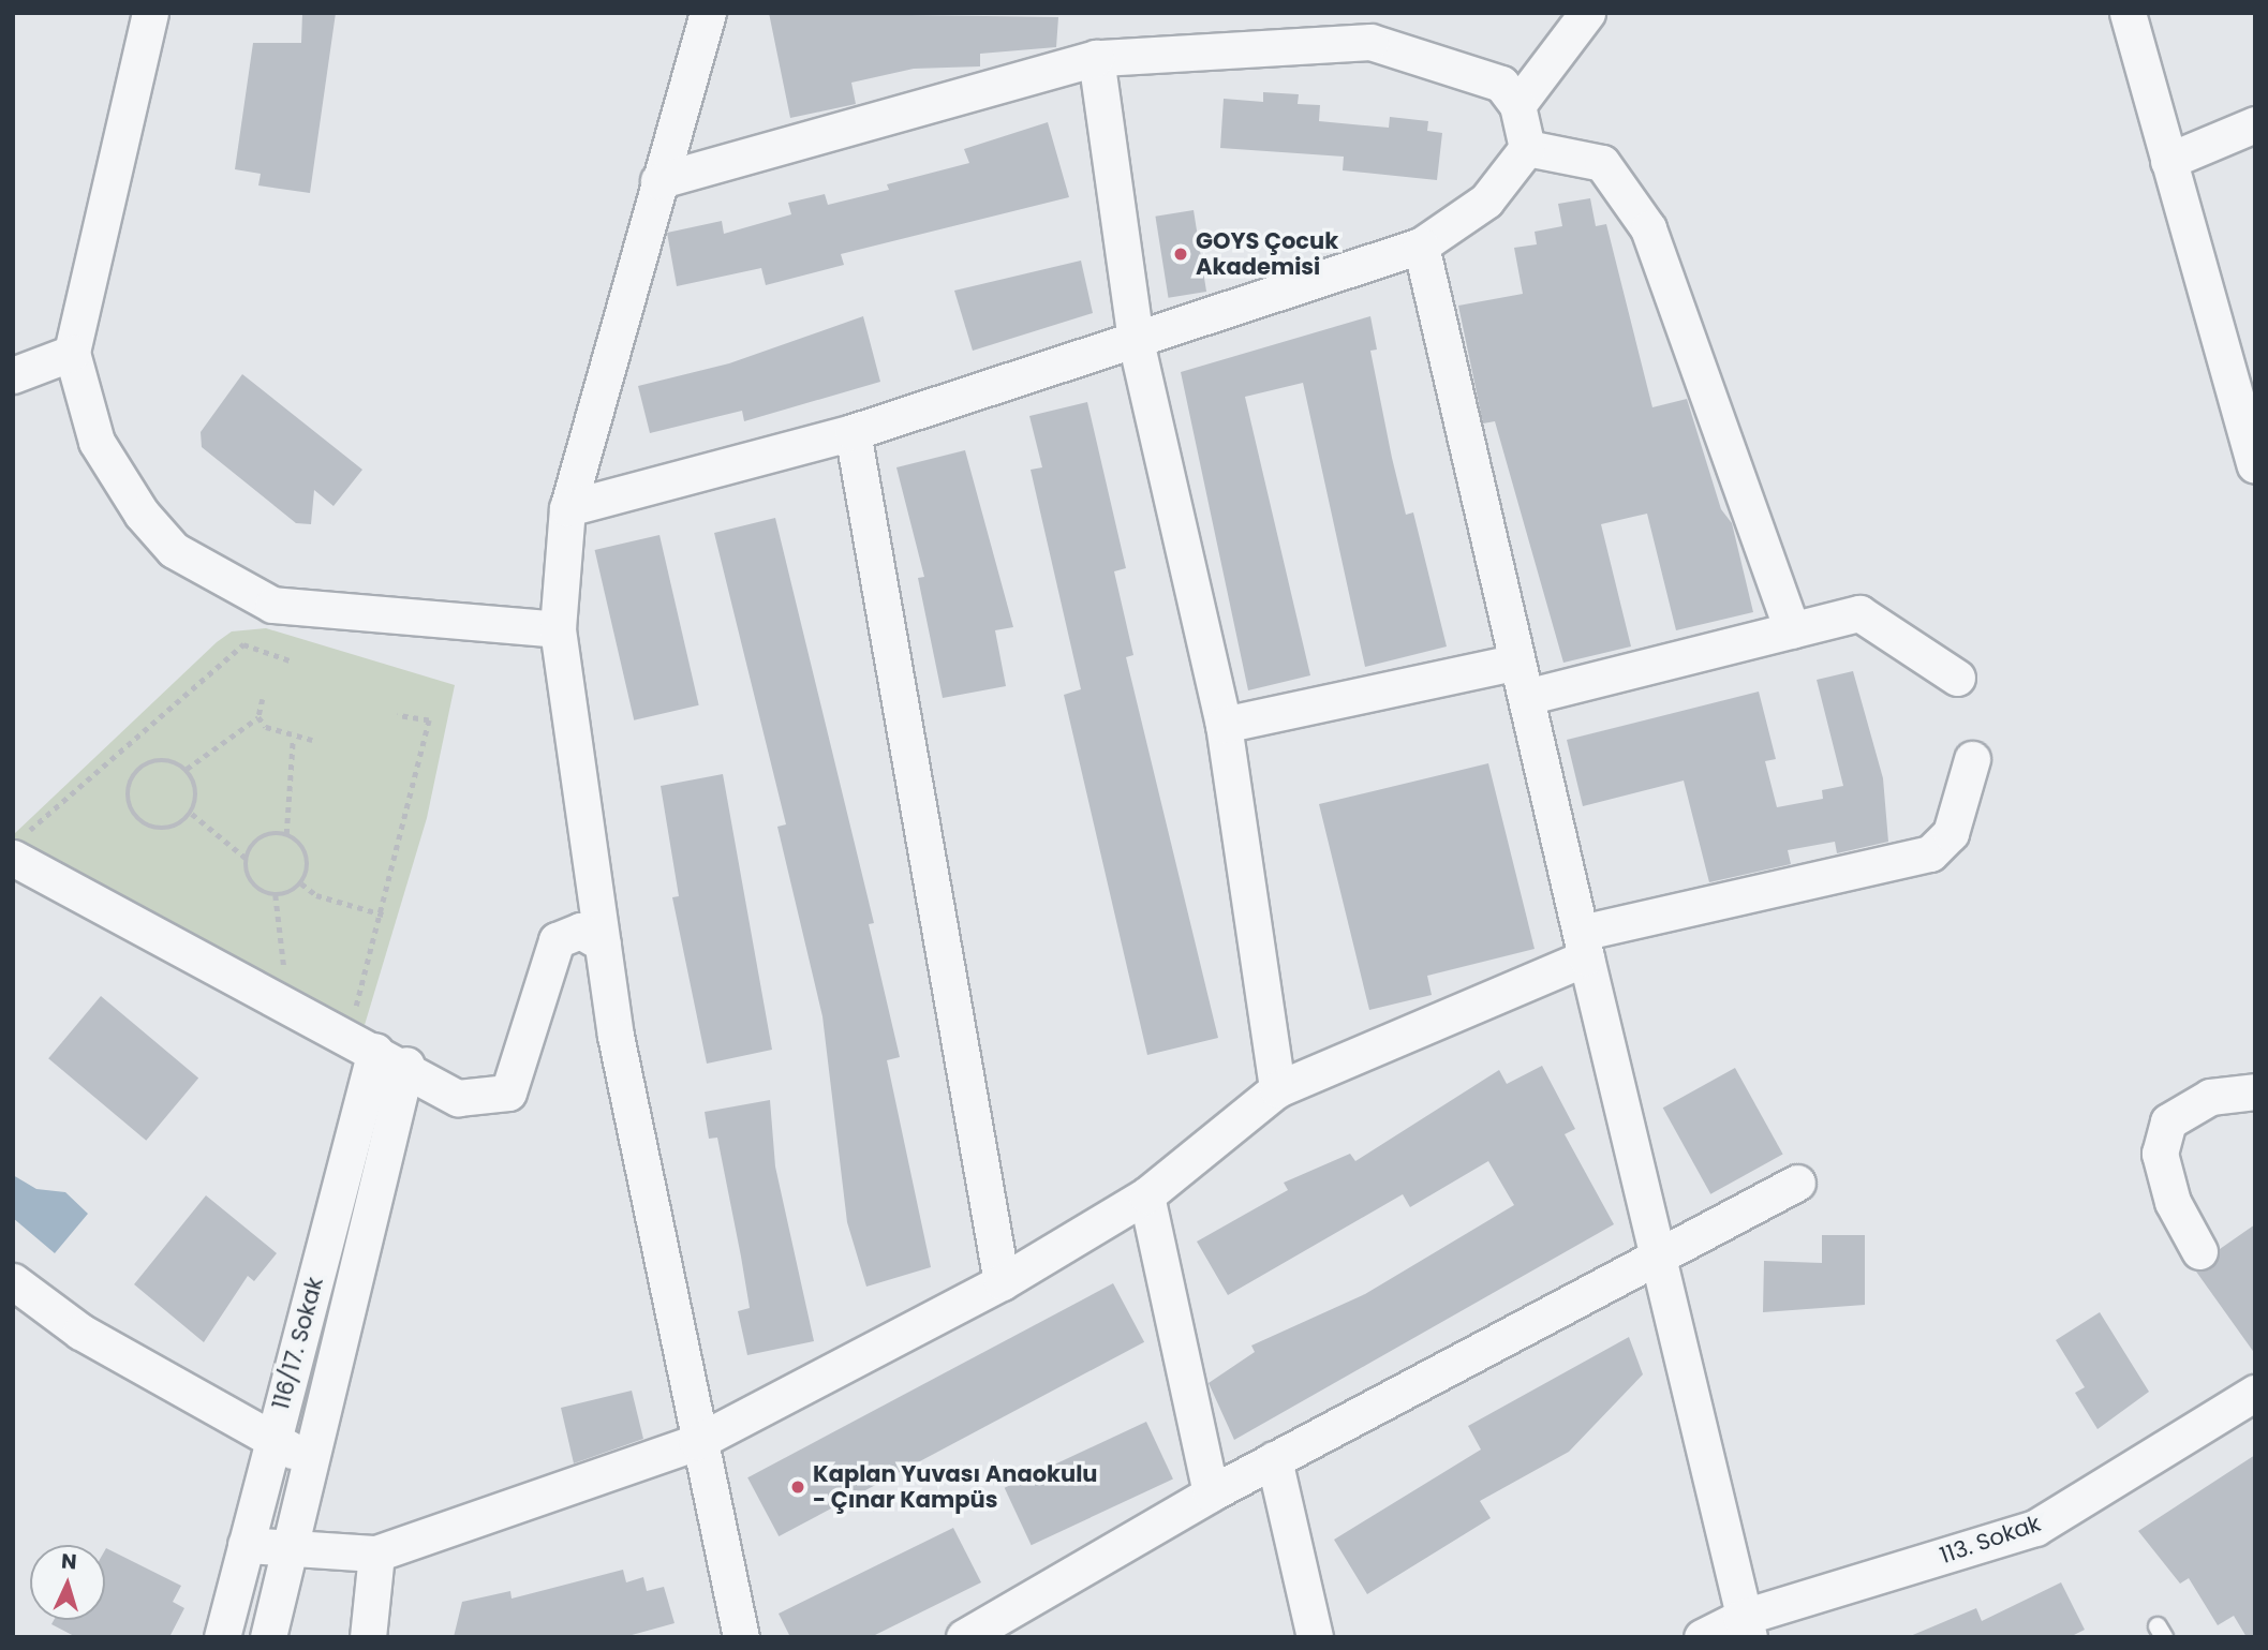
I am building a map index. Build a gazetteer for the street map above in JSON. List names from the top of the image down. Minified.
{"streets":{"street":["116/17. Sokak","113. Sokak"]},"places":["GOYS Çocuk Akademisi","Kaplan Yuvası Anaokulu - Çınar Kampüs"],"north":"top"}
